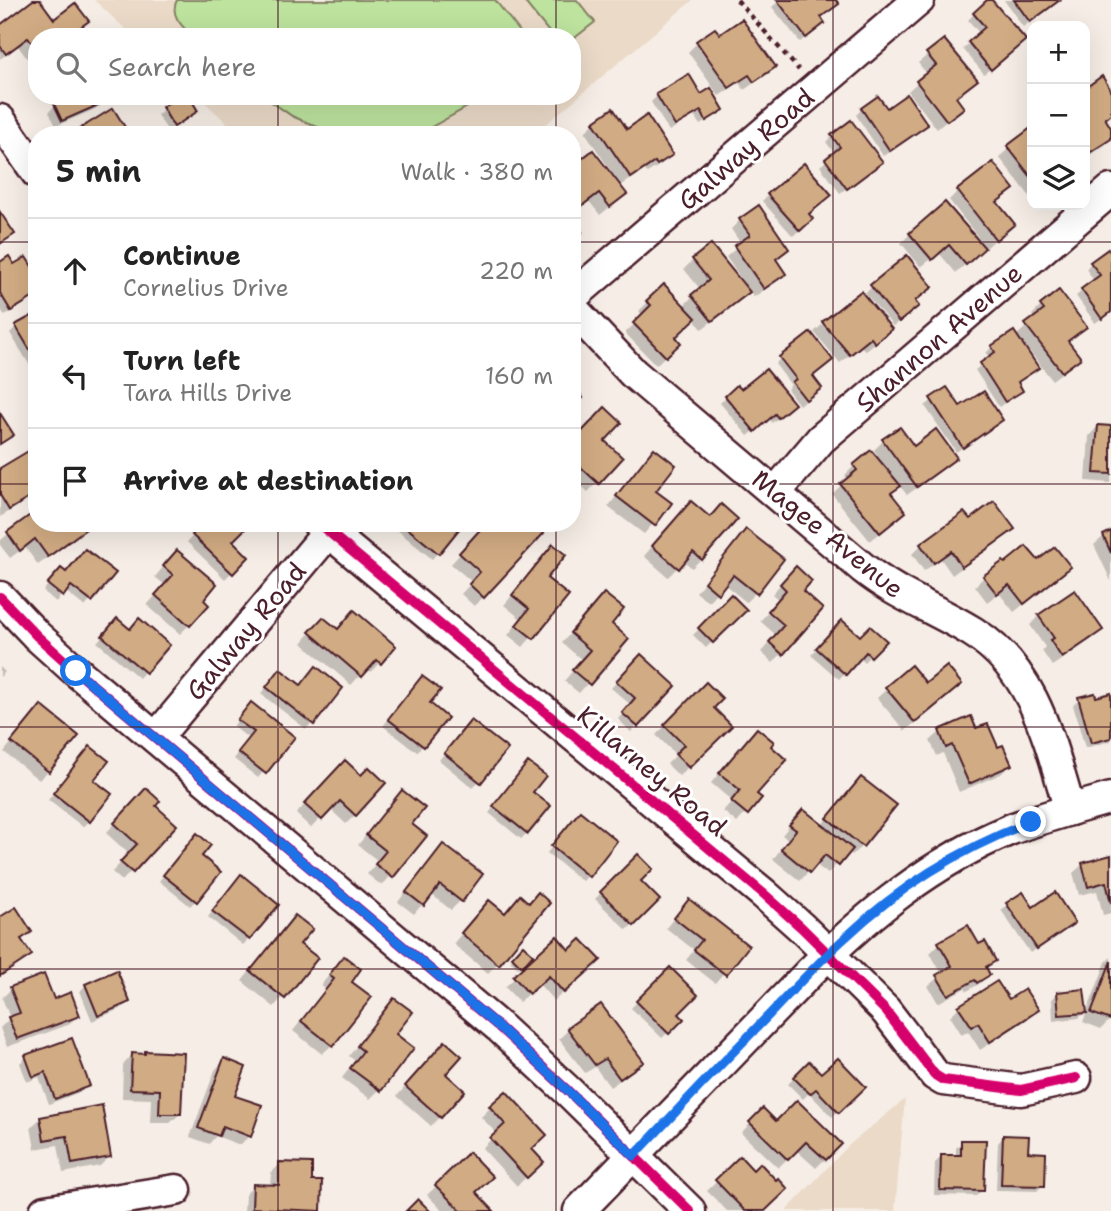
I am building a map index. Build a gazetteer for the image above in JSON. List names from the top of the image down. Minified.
{"streets":{"street":["Galway Road","Shannon Avenue","Magee Avenue","Killarney Road"]},"crossings":[["Shannon Avenue","Magee Avenue"]],"page":{"map_buttons":["+","−"],"search":"Search here","heading":["5 min","Walk · 380 m"],"list":[["Continue","Cornelius Drive","220 m"],["Turn left","Tara Hills Drive","160 m"],"Arrive at destination"]}}
